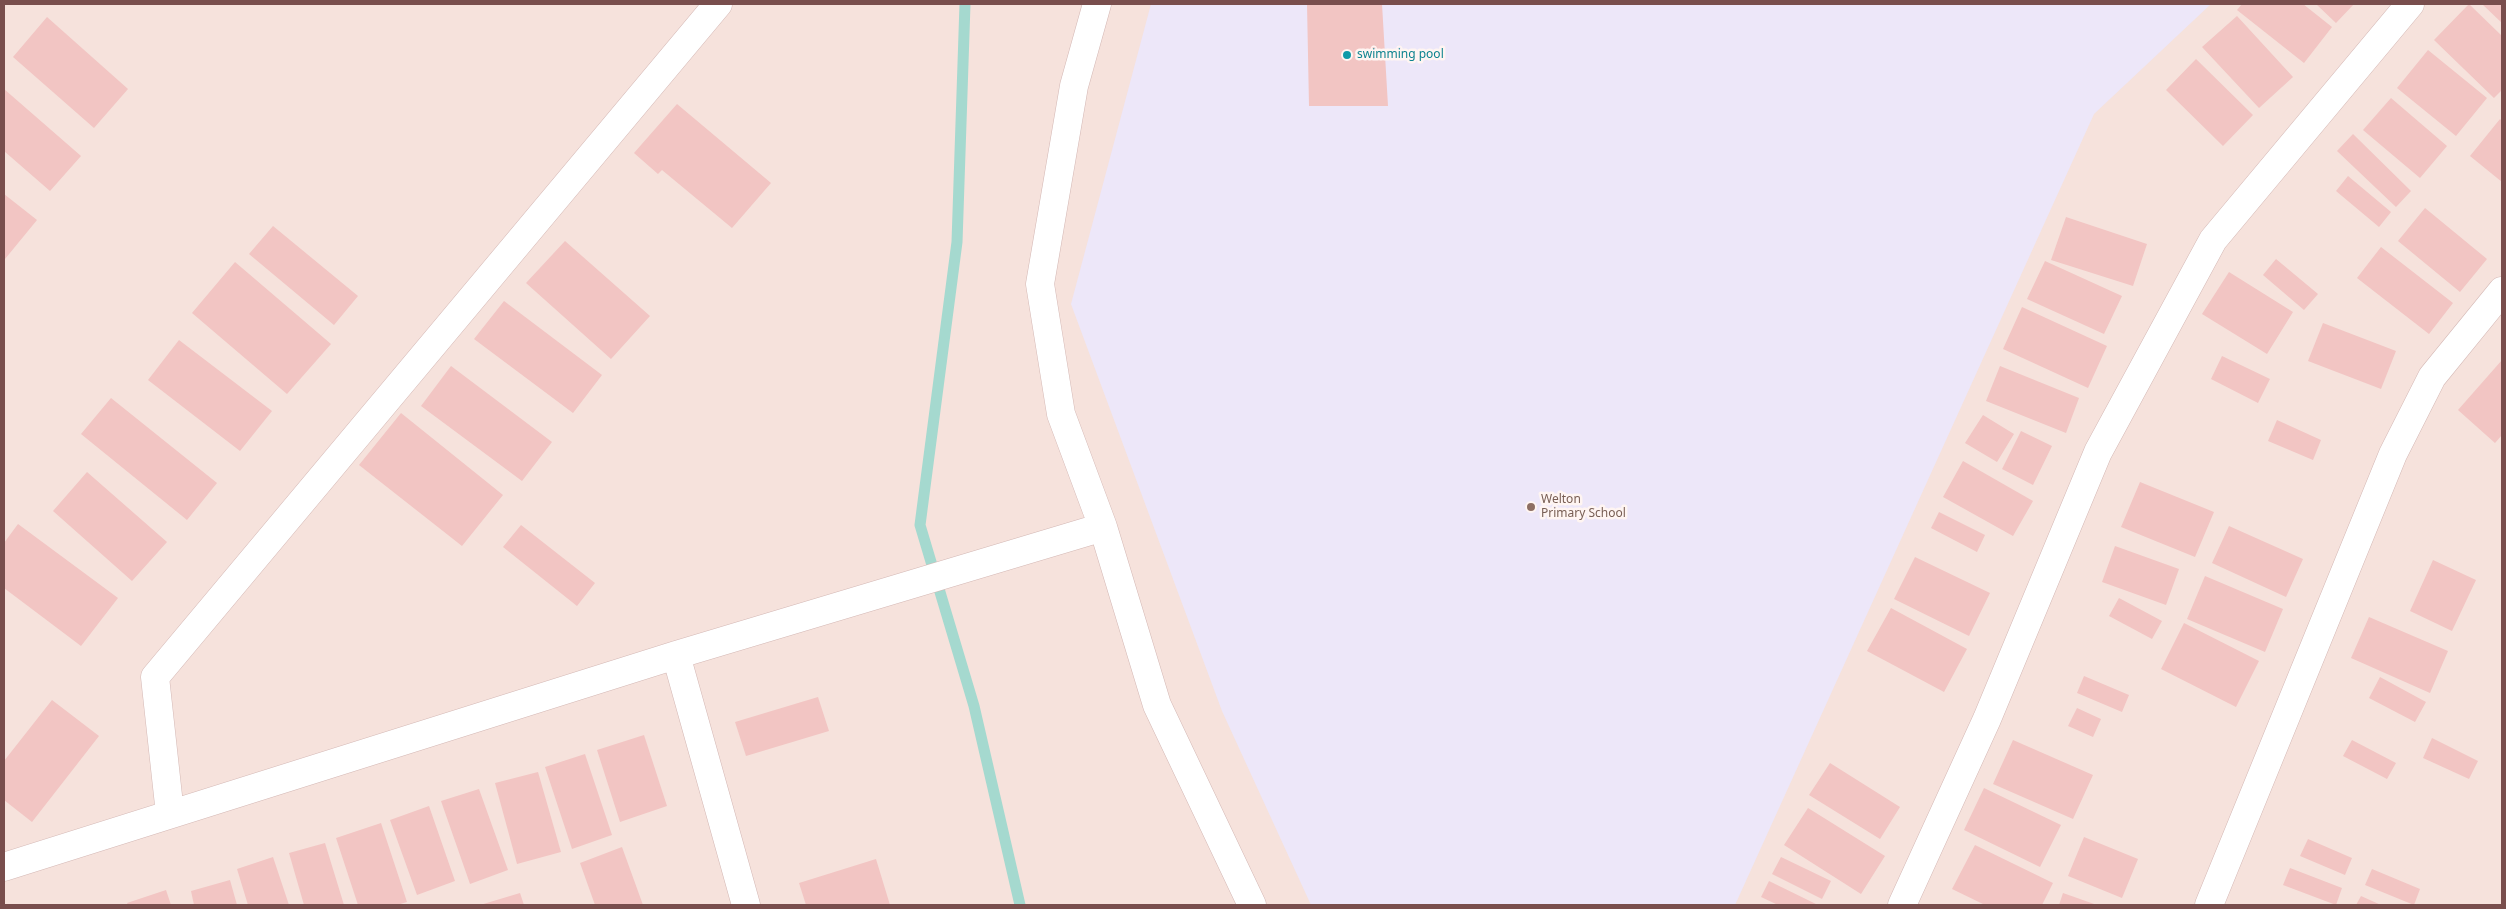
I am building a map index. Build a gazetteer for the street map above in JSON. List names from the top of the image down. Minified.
{"places":["swimming pool","Welton Primary School"]}
